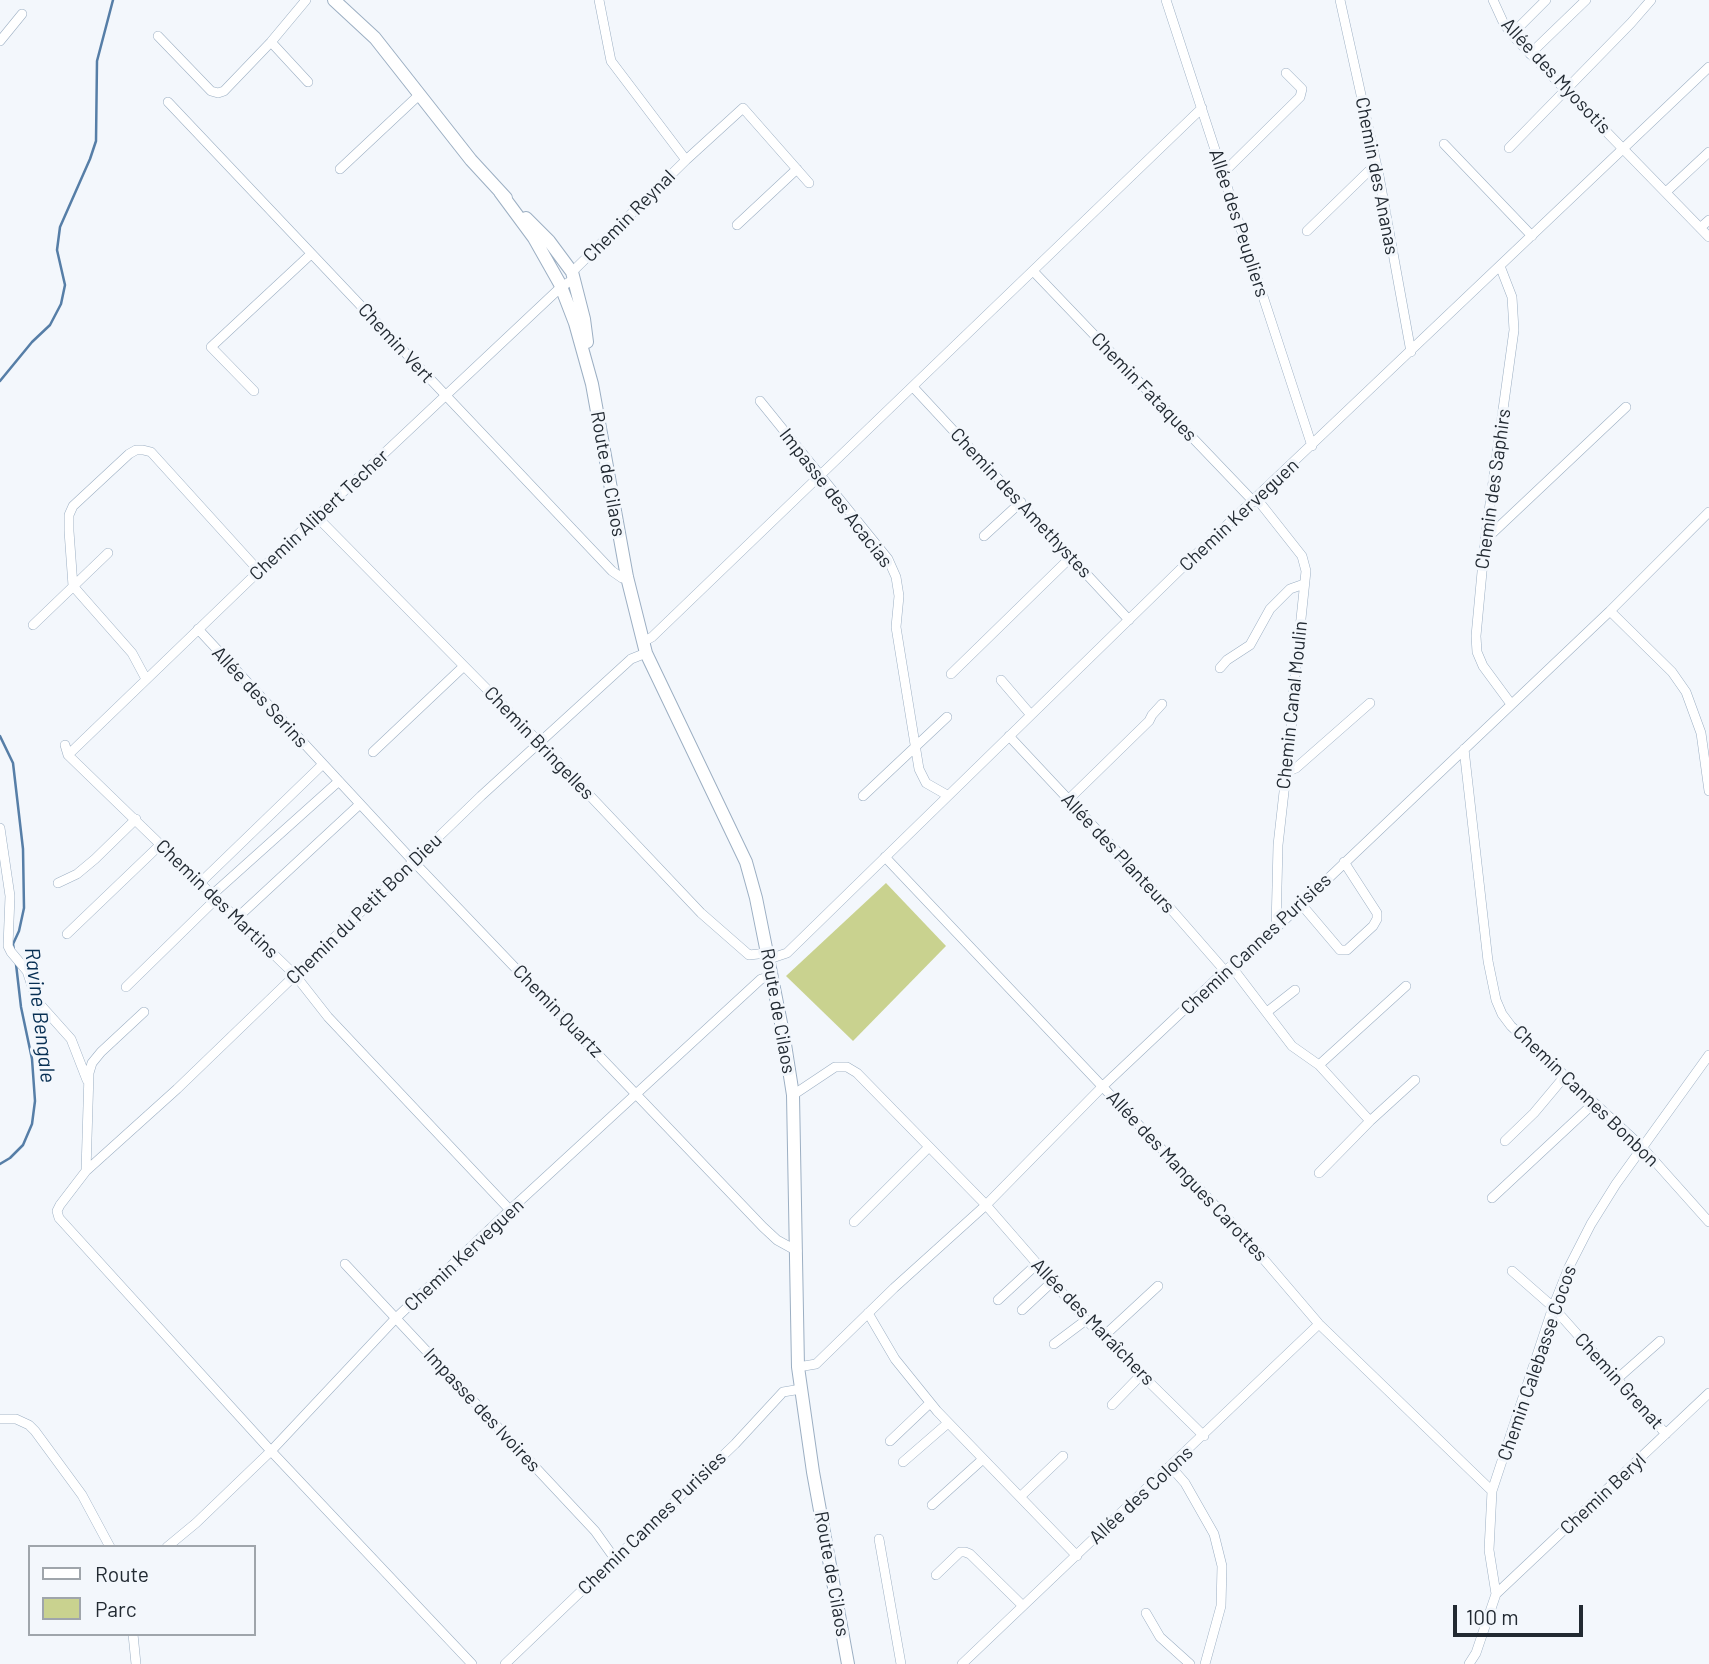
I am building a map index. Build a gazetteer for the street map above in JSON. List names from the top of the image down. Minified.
{"streets":{"main road":["Route de Cilaos"],"street":["Allée des Myosotis","Chemin des Ananas","Chemin Reynal","Allée des Peupliers","Chemin Vert","Chemin Fataques","Chemin des Saphirs","Impasse des Acacias","Chemin des Amethystes","Chemin Alibert Techer","Chemin Kerveguen","Allée des Serins","Chemin Canal Moulin","Chemin Bringelles","Allée des Planteurs","Chemin des Martins","Chemin du Petit Bon Dieu","Chemin Cannes Purisies","Chemin Quartz","Chemin Cannes Bonbon","Allée des Mangues Carottes","Allée des Maraîchers","Chemin Calebasse Cocos","Chemin Grenat","Impasse des Ivoires","Chemin Beryl","Allée des Colons"]},"crossings":[["Allée des Myosotis","Chemin Kerveguen"],["Chemin des Ananas","Chemin Kerveguen"],["Chemin Reynal","Route de Cilaos"],["Chemin Reynal","Chemin Alibert Techer"],["Allée des Peupliers","Chemin Kerveguen"],["Allée des Peupliers","Chemin du Petit Bon Dieu"],["Chemin Vert","Route de Cilaos"],["Chemin Vert","Chemin Alibert Techer"],["Chemin Fataques","Chemin Kerveguen"],["Chemin Fataques","Chemin Canal Moulin"],["Chemin Fataques","Chemin du Petit Bon Dieu"],["Route de Cilaos","Chemin Alibert Techer"],["Route de Cilaos","Chemin Kerveguen"],["Route de Cilaos","Chemin Bringelles"],["Route de Cilaos","Chemin du Petit Bon Dieu"],["Route de Cilaos","Chemin Cannes Purisies"],["Route de Cilaos","Chemin Quartz"],["Route de Cilaos","Allée des Maraîchers"],["Chemin des Saphirs","Chemin Kerveguen"],["Chemin des Saphirs","Chemin Cannes Purisies"],["Impasse des Acacias","Chemin Kerveguen"],["Impasse des Acacias","Chemin du Petit Bon Dieu"],["Chemin des Amethystes","Chemin Kerveguen"],["Chemin des Amethystes","Chemin du Petit Bon Dieu"],["Chemin Alibert Techer","Allée des Serins"],["Chemin Alibert Techer","Chemin Bringelles"],["Chemin Alibert Techer","Chemin des Martins"],["Chemin Kerveguen","Chemin Canal Moulin"],["Chemin Kerveguen","Chemin Bringelles"],["Chemin Kerveguen","Allée des Planteurs"],["Chemin Kerveguen","Chemin des Martins"],["Chemin Kerveguen","Chemin du Petit Bon Dieu"],["Chemin Kerveguen","Chemin Quartz"],["Chemin Kerveguen","Allée des Mangues Carottes"],["Chemin Kerveguen","Impasse des Ivoires"],["Allée des Serins","Chemin Quartz"],["Chemin Canal Moulin","Chemin Cannes Purisies"],["Chemin Bringelles","Chemin du Petit Bon Dieu"],["Allée des Planteurs","Chemin Cannes Purisies"],["Chemin des Martins","Chemin du Petit Bon Dieu"],["Chemin du Petit Bon Dieu","Chemin Quartz"],["Chemin Cannes Purisies","Chemin Cannes Bonbon"],["Chemin Cannes Purisies","Allée des Mangues Carottes"],["Chemin Cannes Purisies","Allée des Maraîchers"],["Chemin Cannes Purisies","Impasse des Ivoires"],["Chemin Cannes Bonbon","Chemin Calebasse Cocos"],["Allée des Mangues Carottes","Chemin Calebasse Cocos"],["Allée des Mangues Carottes","Allée des Colons"],["Allée des Maraîchers","Allée des Colons"],["Chemin Calebasse Cocos","Chemin Grenat"],["Chemin Calebasse Cocos","Chemin Beryl"],["Chemin Grenat","Chemin Beryl"]],"water":["Ravine Bengale"],"legend":["Route","Parc"],"scale_bar":"100 m"}
